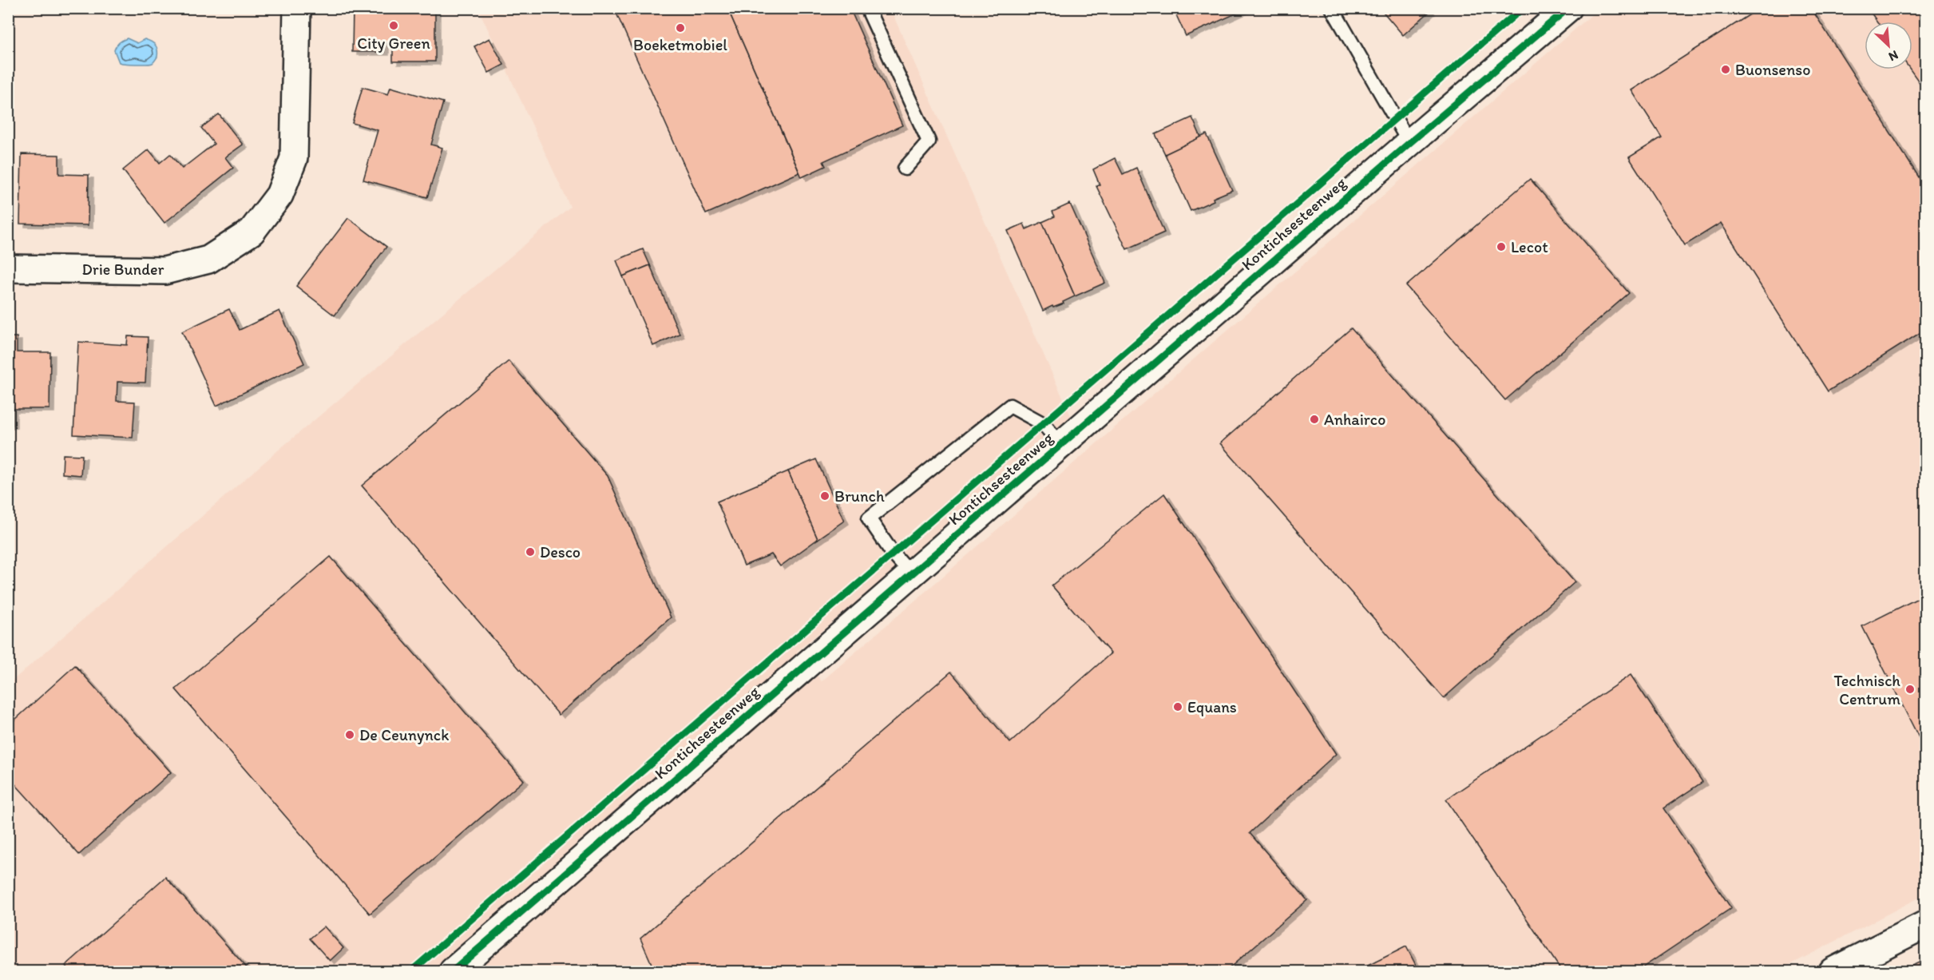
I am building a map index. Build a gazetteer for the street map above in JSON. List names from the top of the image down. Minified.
{"streets":{"street":["Kontichsesteenweg","Drie Bunder"]},"places":["City Green","Boeketmobiel","Buonsenso","Lecot","Anhairco","Brunch","Desco","Technisch Centrum","Equans","De Ceunynck"],"north":"bottom right"}
